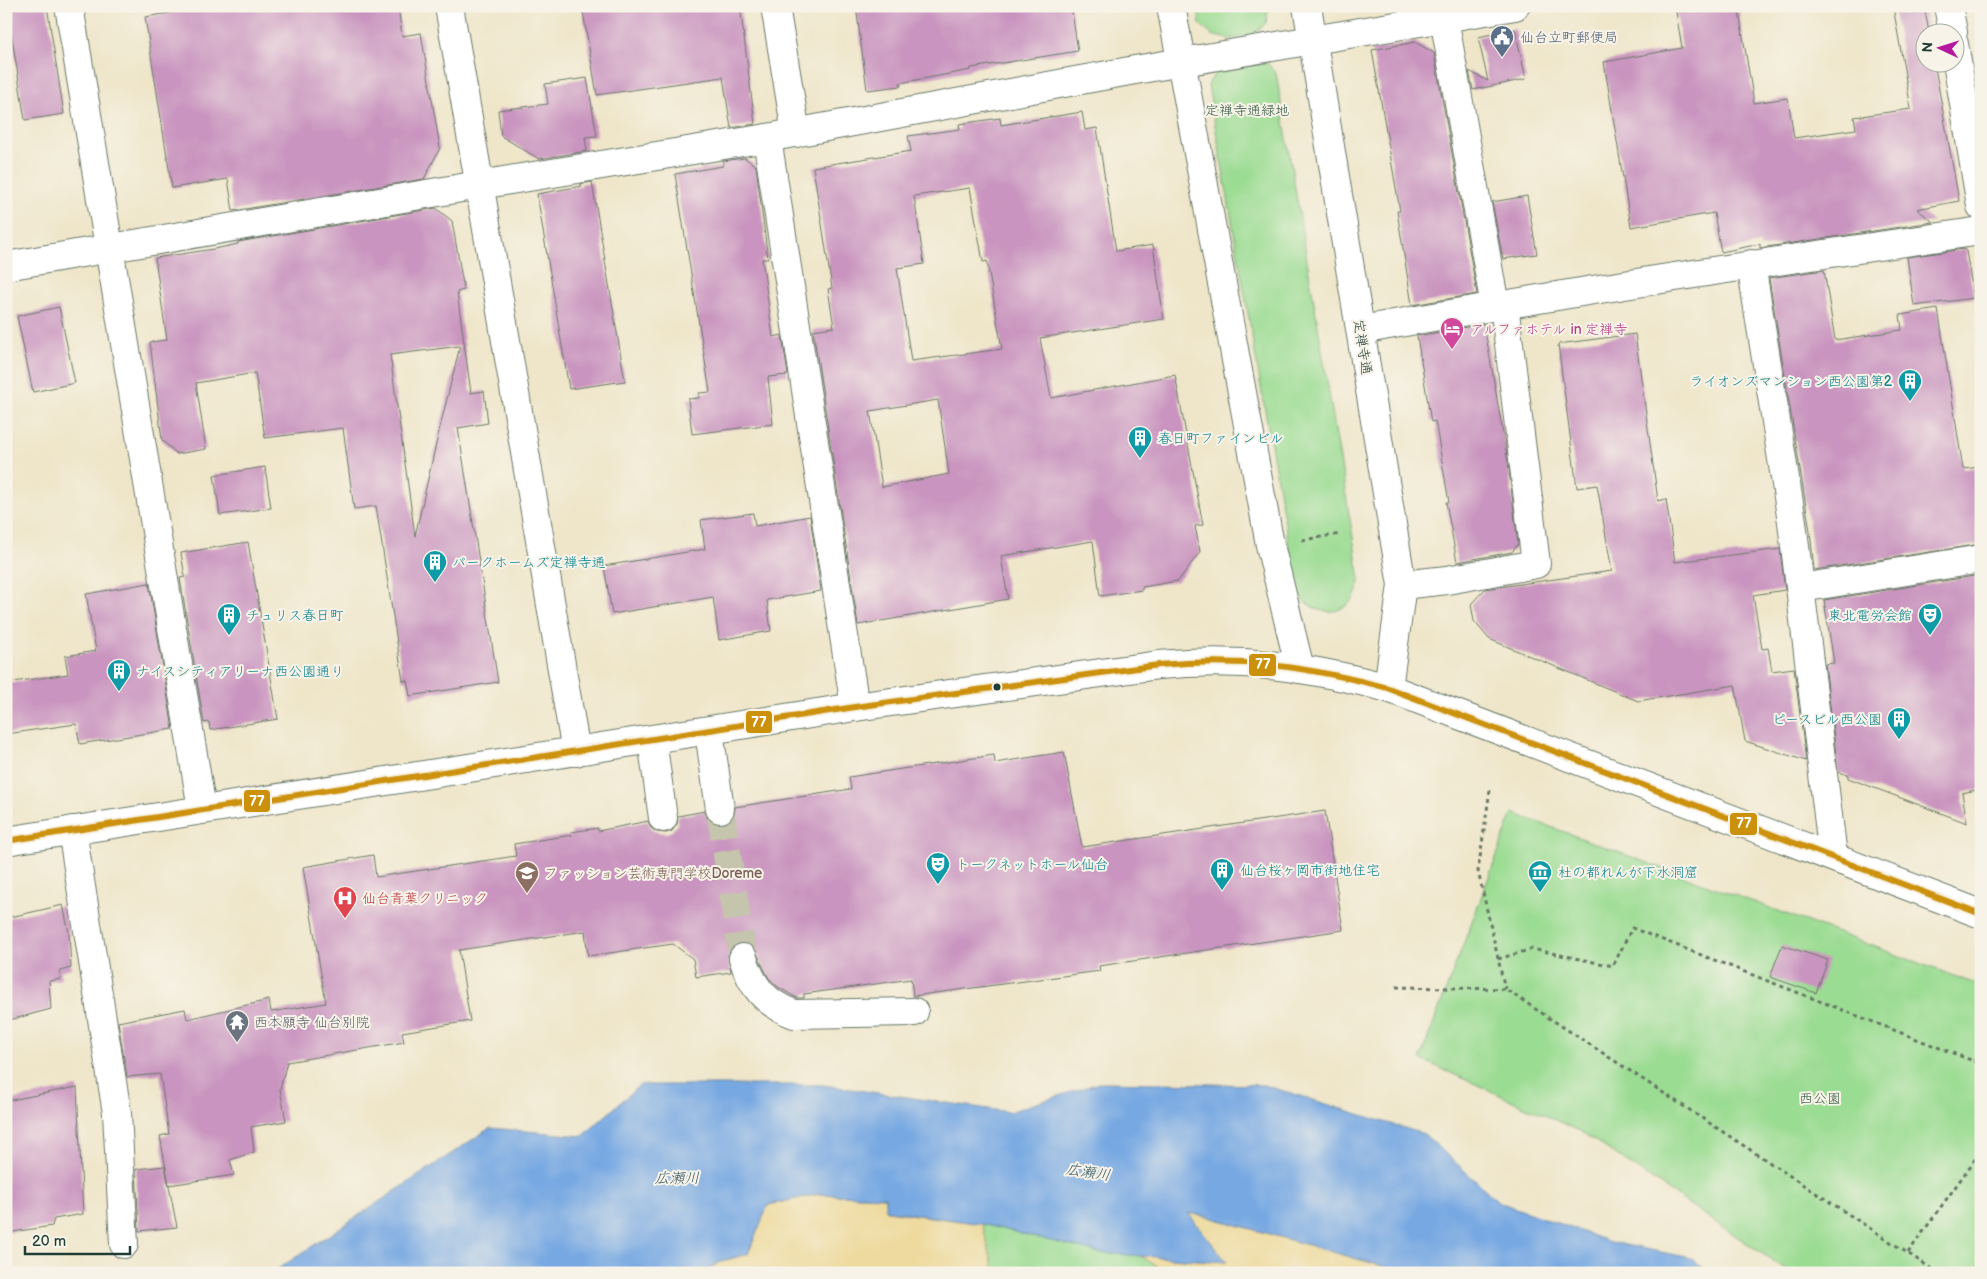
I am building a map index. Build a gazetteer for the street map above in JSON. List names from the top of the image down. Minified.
{"streets":{"street":["定禅寺通"]},"water":["広瀬川"],"parks":["定禅寺通緑地","西公園"],"places":{"public building":["仙台立町郵便局"],"hotel":["アルファホテル in 定禅寺"],"building":["ライオンズマンション西公園第2","春日町ファインビル","パークホームズ定禅寺通","チュリス春日町","ナイスシティアリーナ西公園通り","ピースビル西公園","仙台桜ヶ岡市街地住宅"],"theatre":["東北電労会館","トークネットホール仙台"],"museum":["杜の都れんが下水洞窟"],"school or university":["ファッション芸術専門学校Doreme"],"hospital":["仙台青葉クリニック"],"temple":["西本願寺 仙台別院"]},"lines":["transit line 77"],"scale_bar":"20 m","north":"left"}
